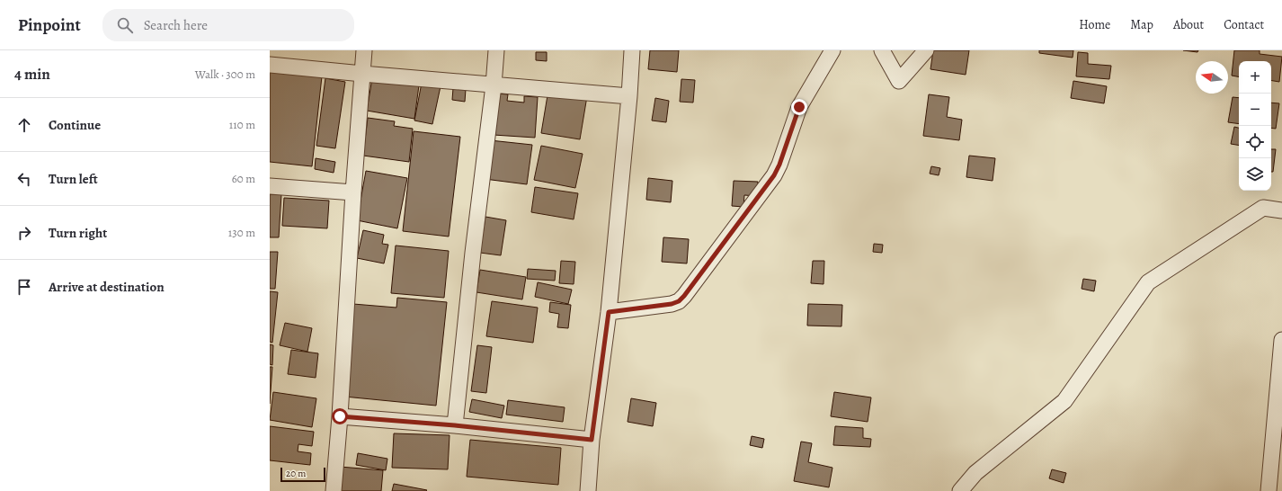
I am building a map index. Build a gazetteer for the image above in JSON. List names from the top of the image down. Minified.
{"scale_bar":"20 m","north":"left","page":{"header":"Pinpoint","search":"Search here","nav":["Home","Map","About","Contact"],"heading":["4 min","Walk · 300 m"],"map_buttons":["+","−"],"list":[["Continue","110 m"],["Turn left","60 m"],["Turn right","130 m"],"Arrive at destination"],"scale":"20 m"}}
